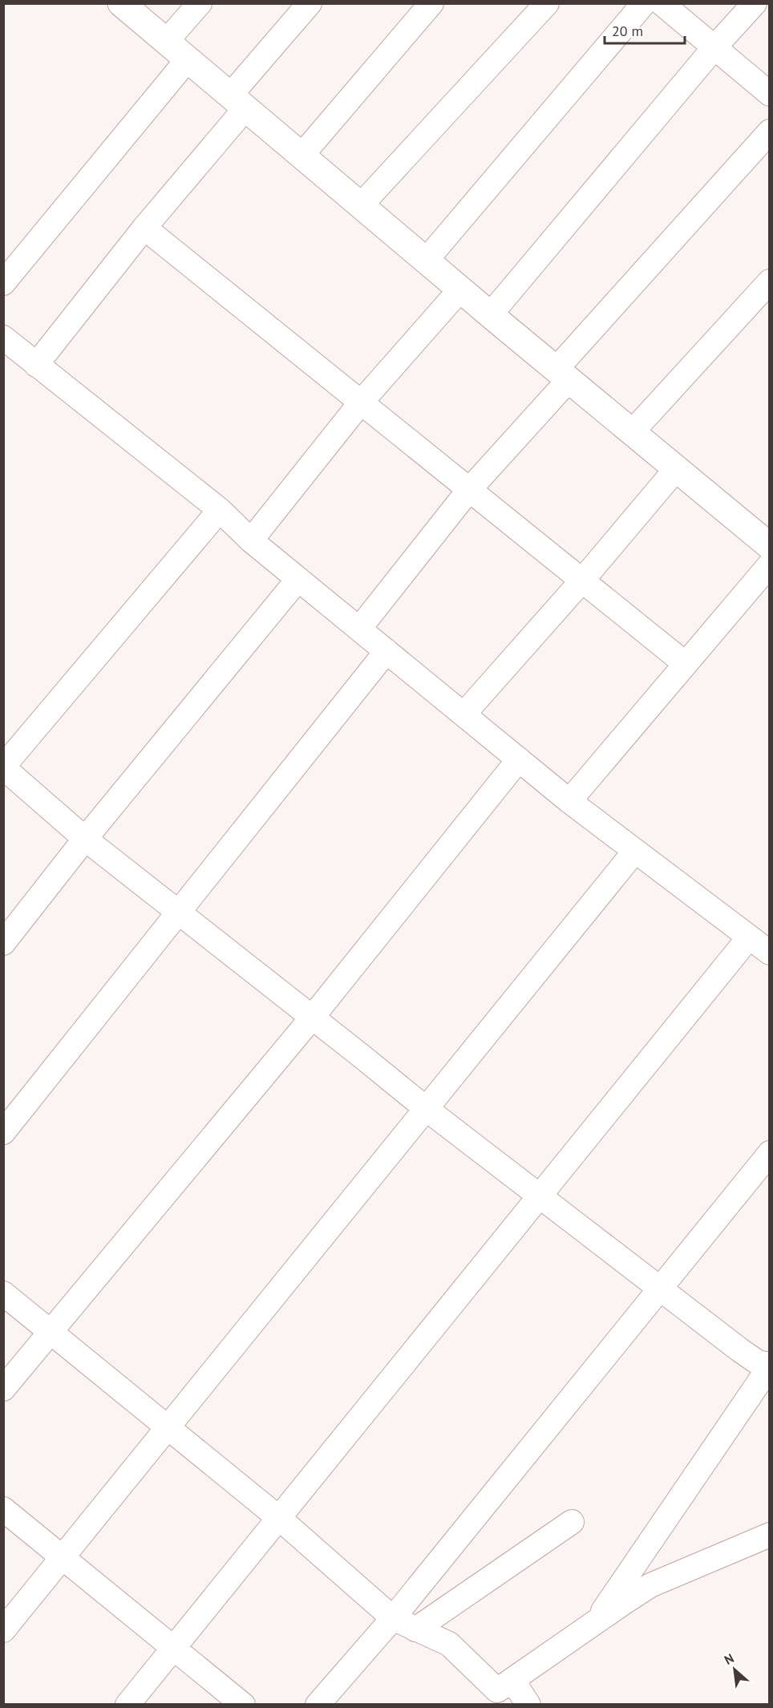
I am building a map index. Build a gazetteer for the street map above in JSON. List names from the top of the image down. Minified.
{"scale_bar":"20 m","north":"top left"}
